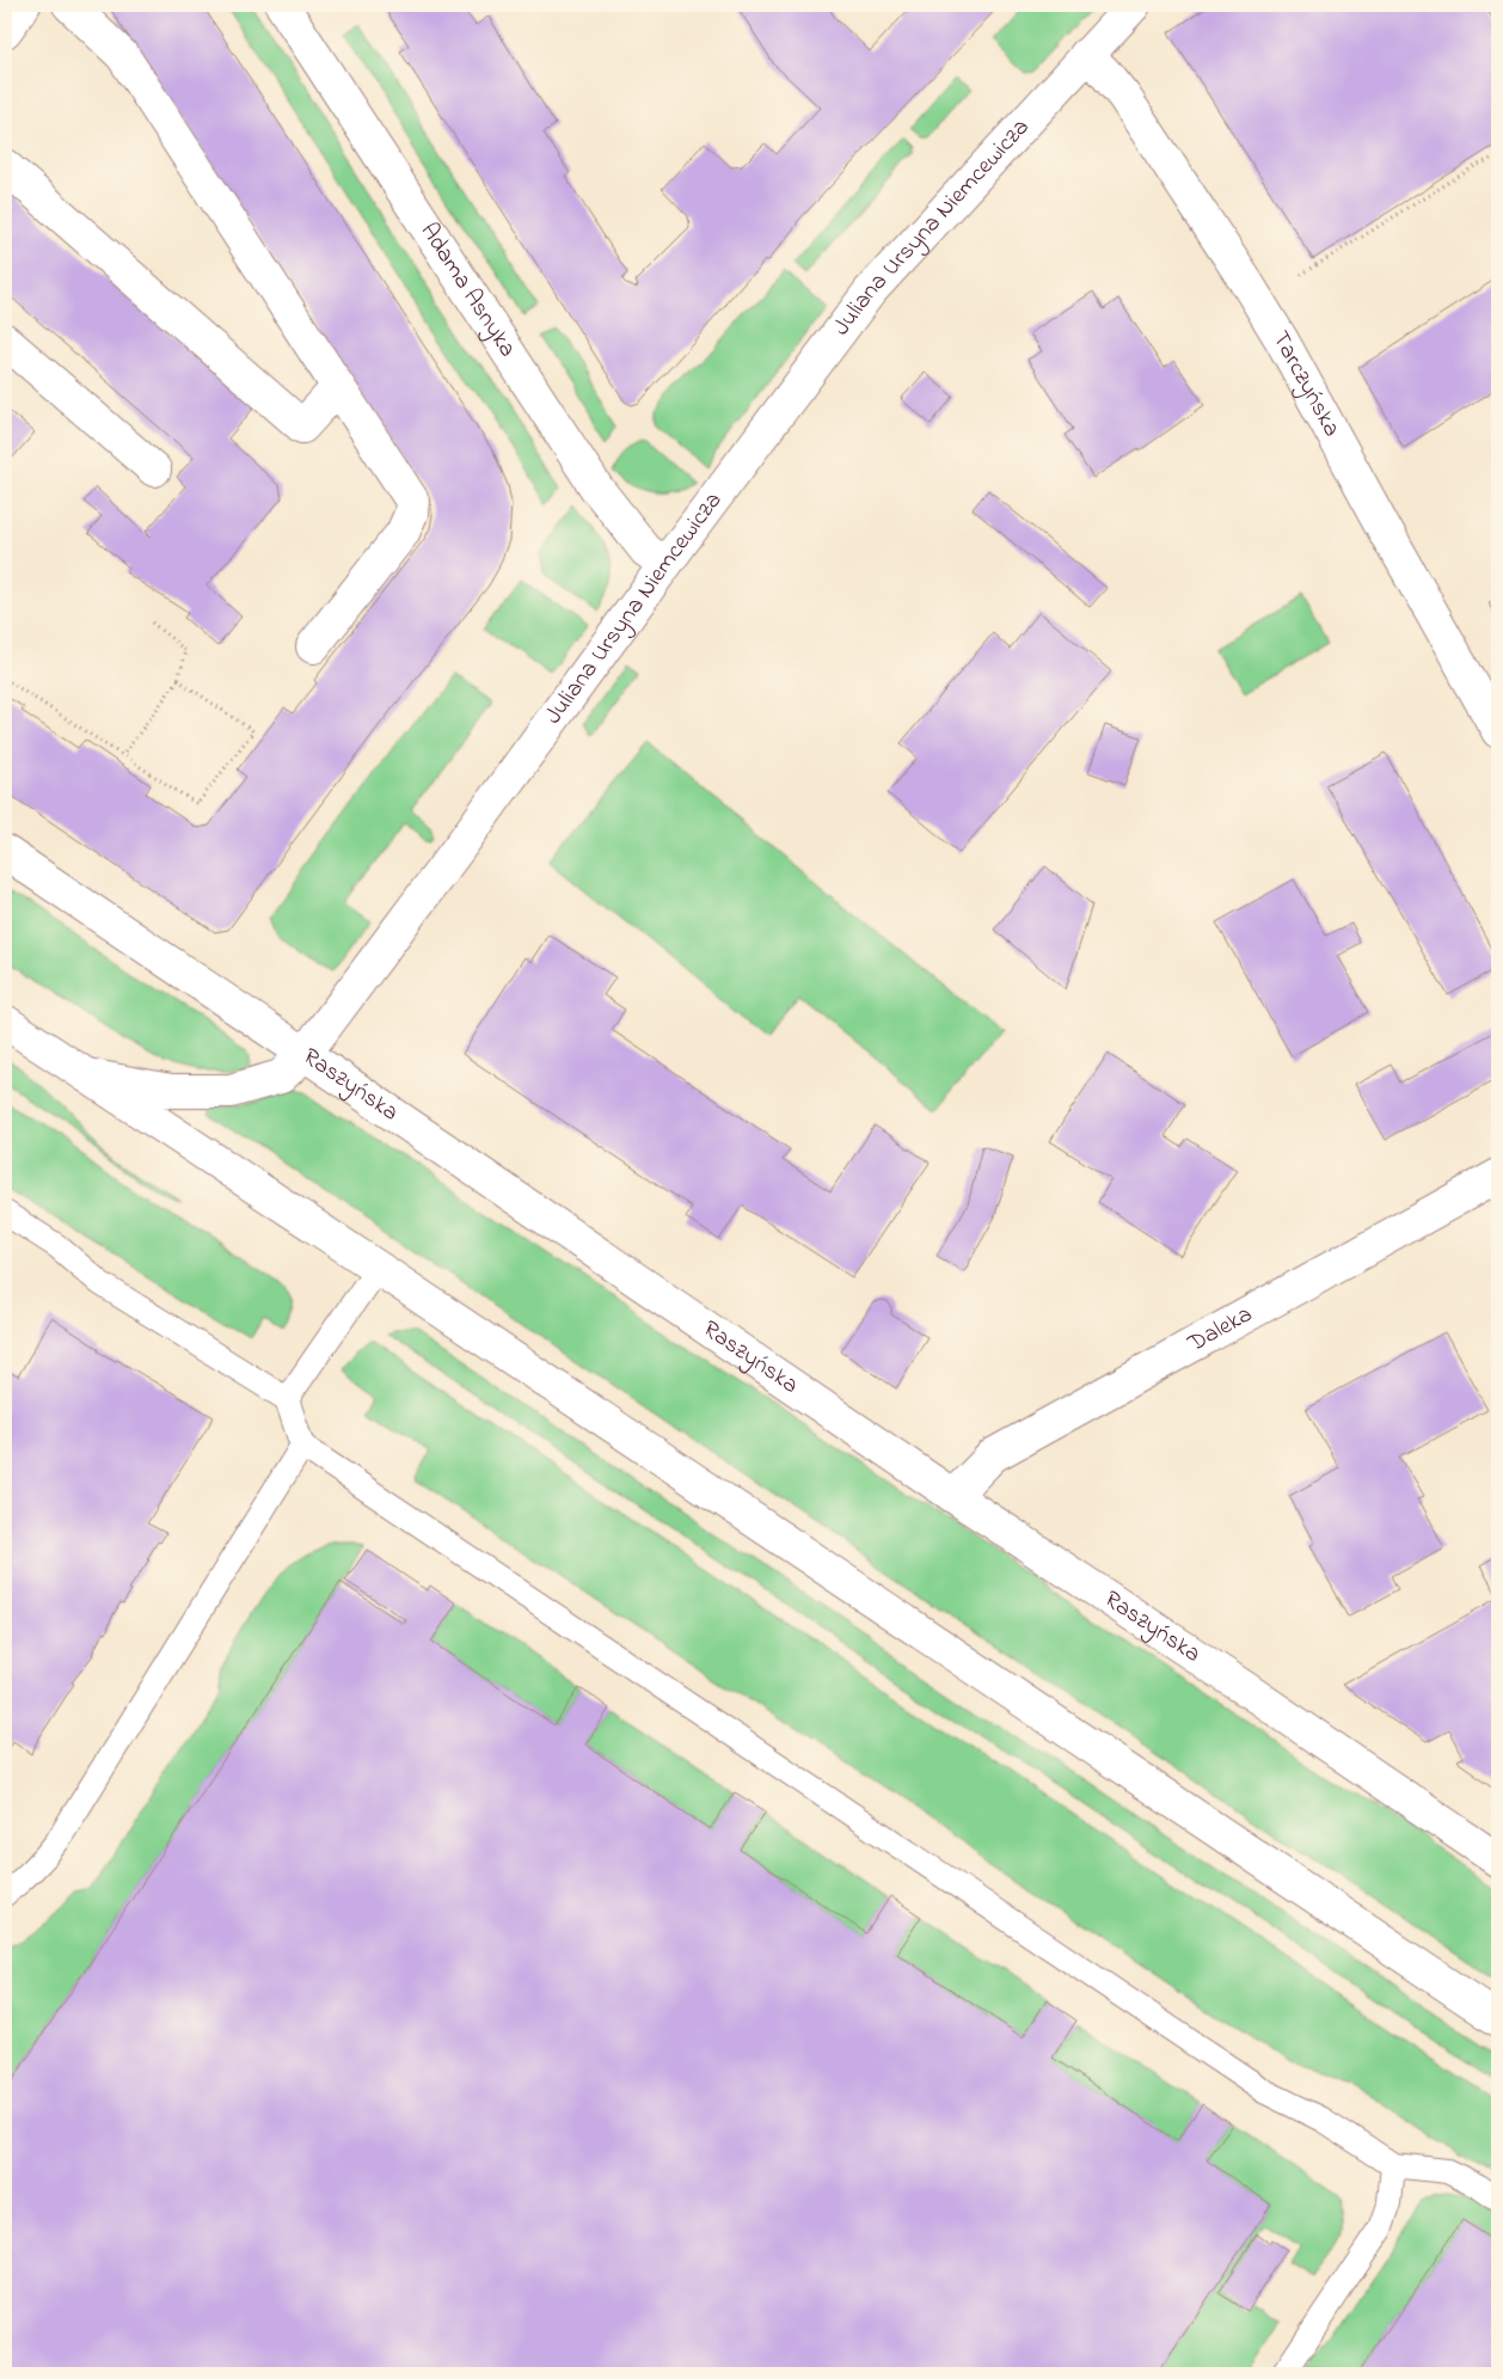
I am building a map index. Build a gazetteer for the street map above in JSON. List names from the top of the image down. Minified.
{"streets":{"street":["Juliana Ursyna Niemcewicza","Adama Asnyka","Tarczyńska","Raszyńska","Daleka"]},"crossings":[["Juliana Ursyna Niemcewicza","Adama Asnyka"],["Juliana Ursyna Niemcewicza","Tarczyńska"],["Juliana Ursyna Niemcewicza","Raszyńska"],["Raszyńska","Daleka"]]}
